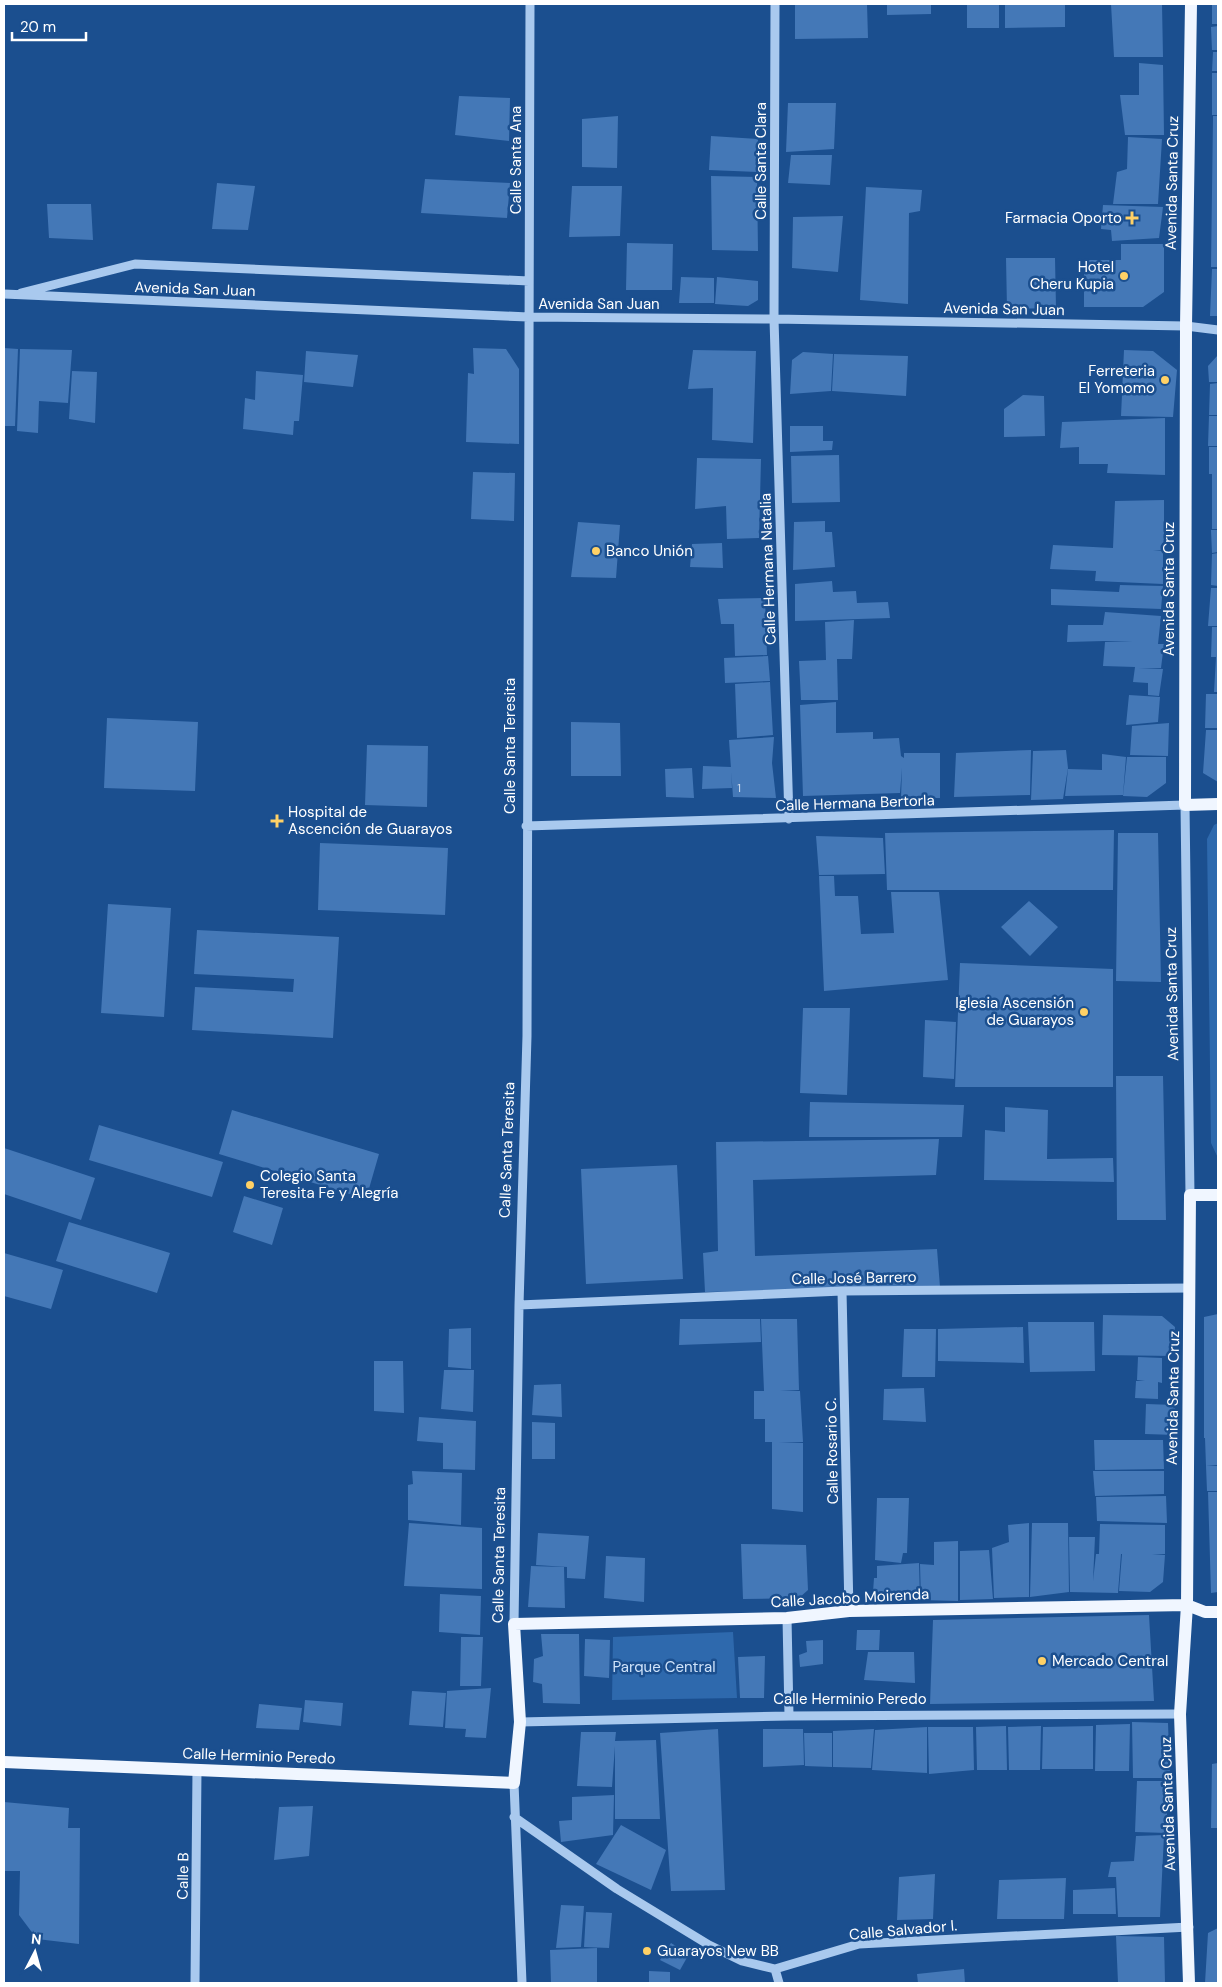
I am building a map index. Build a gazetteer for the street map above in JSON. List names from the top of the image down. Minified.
{"streets":{"main road":["Avenida Santa Cruz","Calle Santa Teresita","Calle Jacobo Moirenda","Calle Herminio Peredo"],"street":["Calle Santa Ana","Calle Santa Clara","Avenida San Juan","Calle Hermana Natalia","Calle Hermana Bertorla","Calle José Barrero","Calle Rosario C.","Calle B","Calle Salvador I."]},"crossings":[["Calle Santa Ana","Avenida San Juan"],["Calle Santa Ana","Calle Santa Teresita"],["Calle Santa Clara","Avenida San Juan"],["Calle Santa Clara","Calle Hermana Natalia"],["Avenida Santa Cruz","Avenida San Juan"],["Avenida Santa Cruz","Calle Hermana Bertorla"],["Avenida Santa Cruz","Calle José Barrero"],["Avenida Santa Cruz","Calle Jacobo Moirenda"],["Avenida Santa Cruz","Calle Herminio Peredo"],["Avenida Santa Cruz","Calle Salvador I."],["Avenida San Juan","Calle Hermana Natalia"],["Avenida San Juan","Calle Santa Teresita"],["Calle Hermana Natalia","Calle Hermana Bertorla"],["Calle Santa Teresita","Calle Hermana Bertorla"],["Calle Santa Teresita","Calle José Barrero"],["Calle Santa Teresita","Calle Jacobo Moirenda"],["Calle Santa Teresita","Calle Herminio Peredo"],["Calle José Barrero","Calle Rosario C."],["Calle Rosario C.","Calle Jacobo Moirenda"],["Calle Herminio Peredo","Calle B"]],"parks":["Parque Central"],"places":{"health":["Farmacia Oporto","Hospital de Ascención de Guarayos"],"other":["Hotel Cheru Kupia","Ferreteria El Yomomo","Banco Unión","Iglesia Ascensión de Guarayos","Colegio Santa Teresita Fe y Alegría","Mercado Central","Guarayos New BB"]},"house_numbers":["1"],"scale_bar":"20 m","north":"top"}
